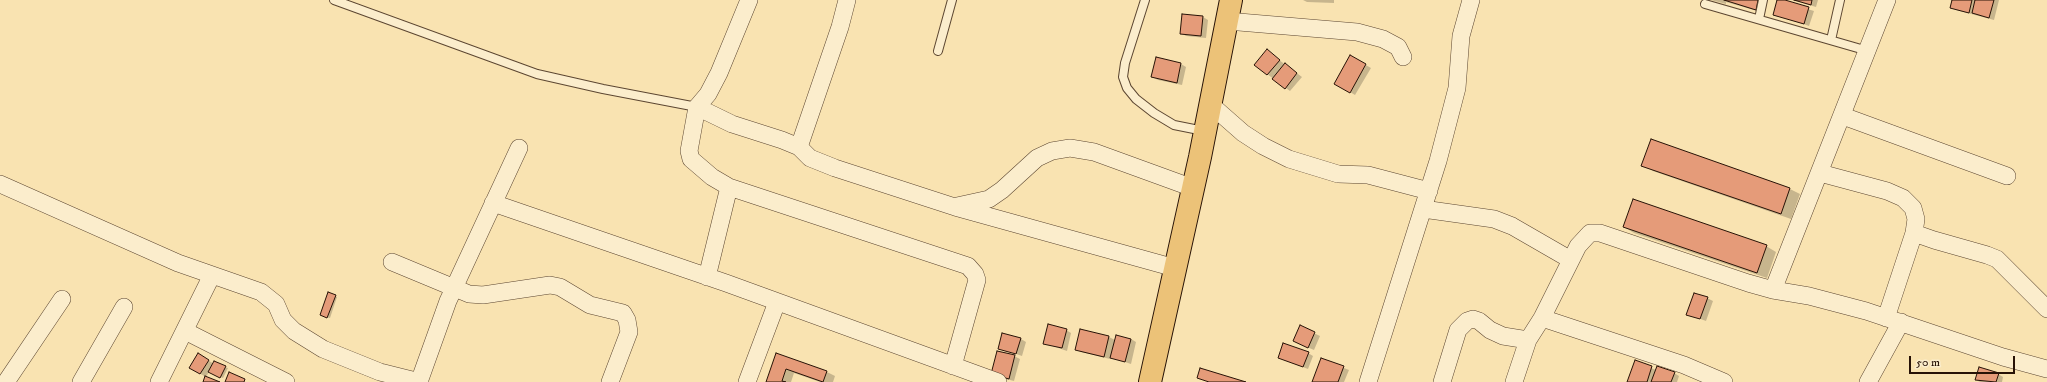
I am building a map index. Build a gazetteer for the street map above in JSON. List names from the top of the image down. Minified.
{"scale_bar":"50 m"}
